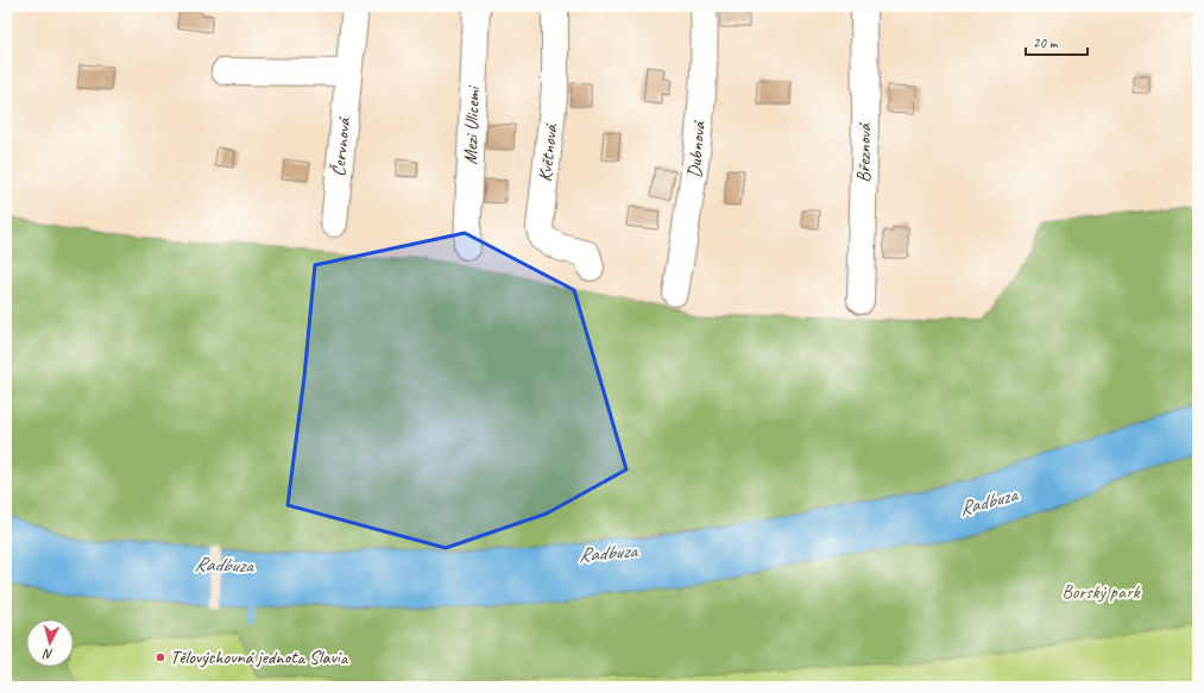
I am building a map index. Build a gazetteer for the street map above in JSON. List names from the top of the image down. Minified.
{"streets":{"street":["Mezi Ulicemi","Červnová","Dubnová","Květnová","Březnová"]},"water":["Radbuza"],"parks":["Borský park"],"places":["Tělovýchovná jednota Slavia"],"scale_bar":"20 m","north":"bottom"}
